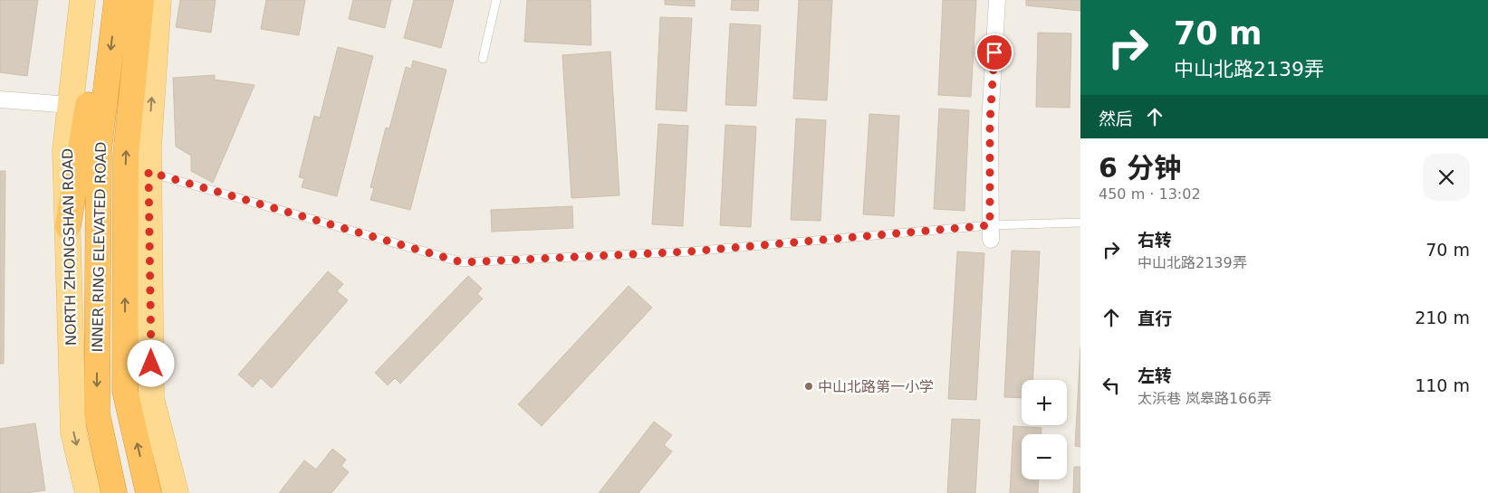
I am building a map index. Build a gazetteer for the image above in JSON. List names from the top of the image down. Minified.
{"streets":{"highway":["INNER RING ELEVATED ROAD"],"main road":["NORTH ZHONGSHAN ROAD"]},"places":["中山北路第一小学"],"page":{"turn":["70 m","中山北路2139弄"],"then":"然后","heading":["6 分钟","450 m · 13:02"],"list":[{"name":"右转","note":"中山北路2139弄","value":"70 m"},{"name":"直行","value":"210 m"},{"name":"左转","note":"太浜巷 岚皋路166弄","value":"110 m"}],"map_buttons":["+","−"]}}
